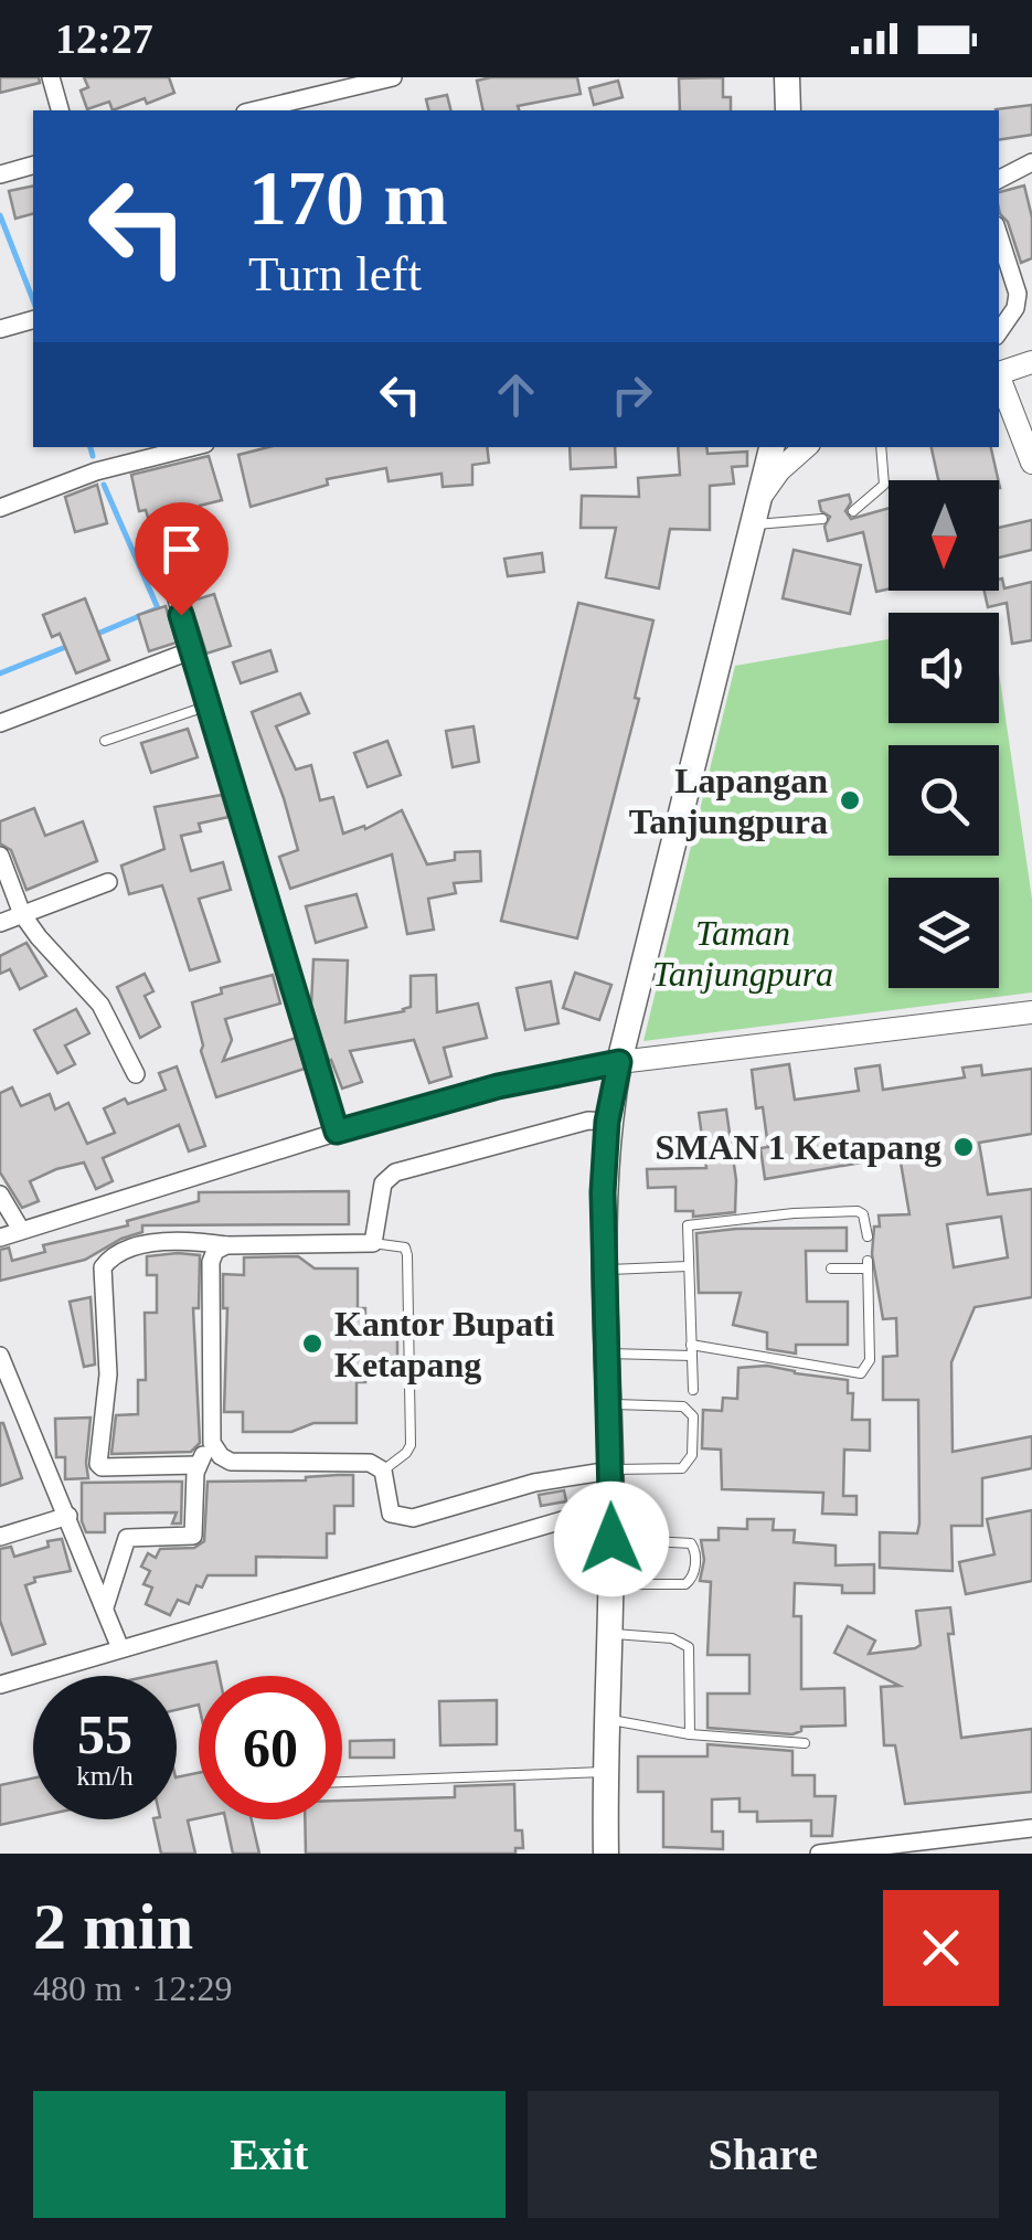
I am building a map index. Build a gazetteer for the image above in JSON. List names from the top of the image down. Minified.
{"parks":["Taman Tanjungpura"],"places":["Lapangan Tanjungpura","SMAN 1 Ketapang","Kantor Bupati Ketapang"],"north":"bottom","page":{"status":"12:27","turn":["170 m","Turn left"],"speed":"55 km/h","limit":"60","heading":["2 min","480 m · 12:29"],"buttons":["Exit","Share"]}}
